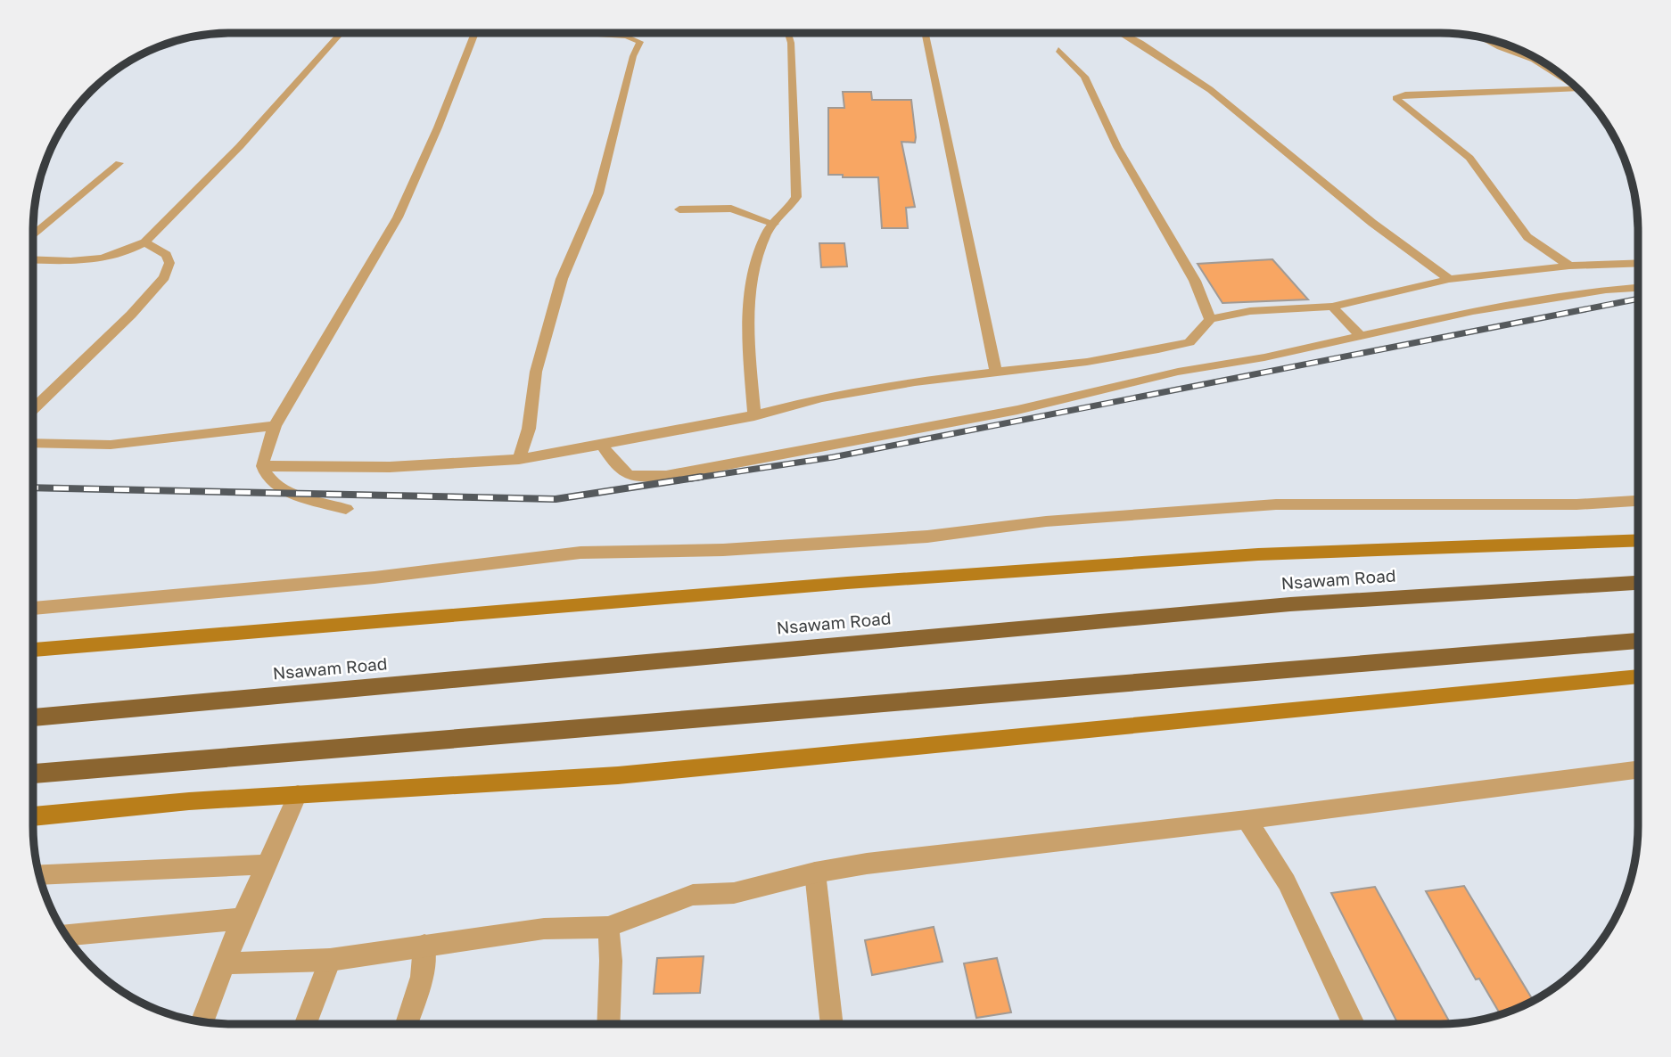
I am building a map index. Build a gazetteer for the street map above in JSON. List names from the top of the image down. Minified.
{"streets":{"highway":["Nsawam Road"]}}
